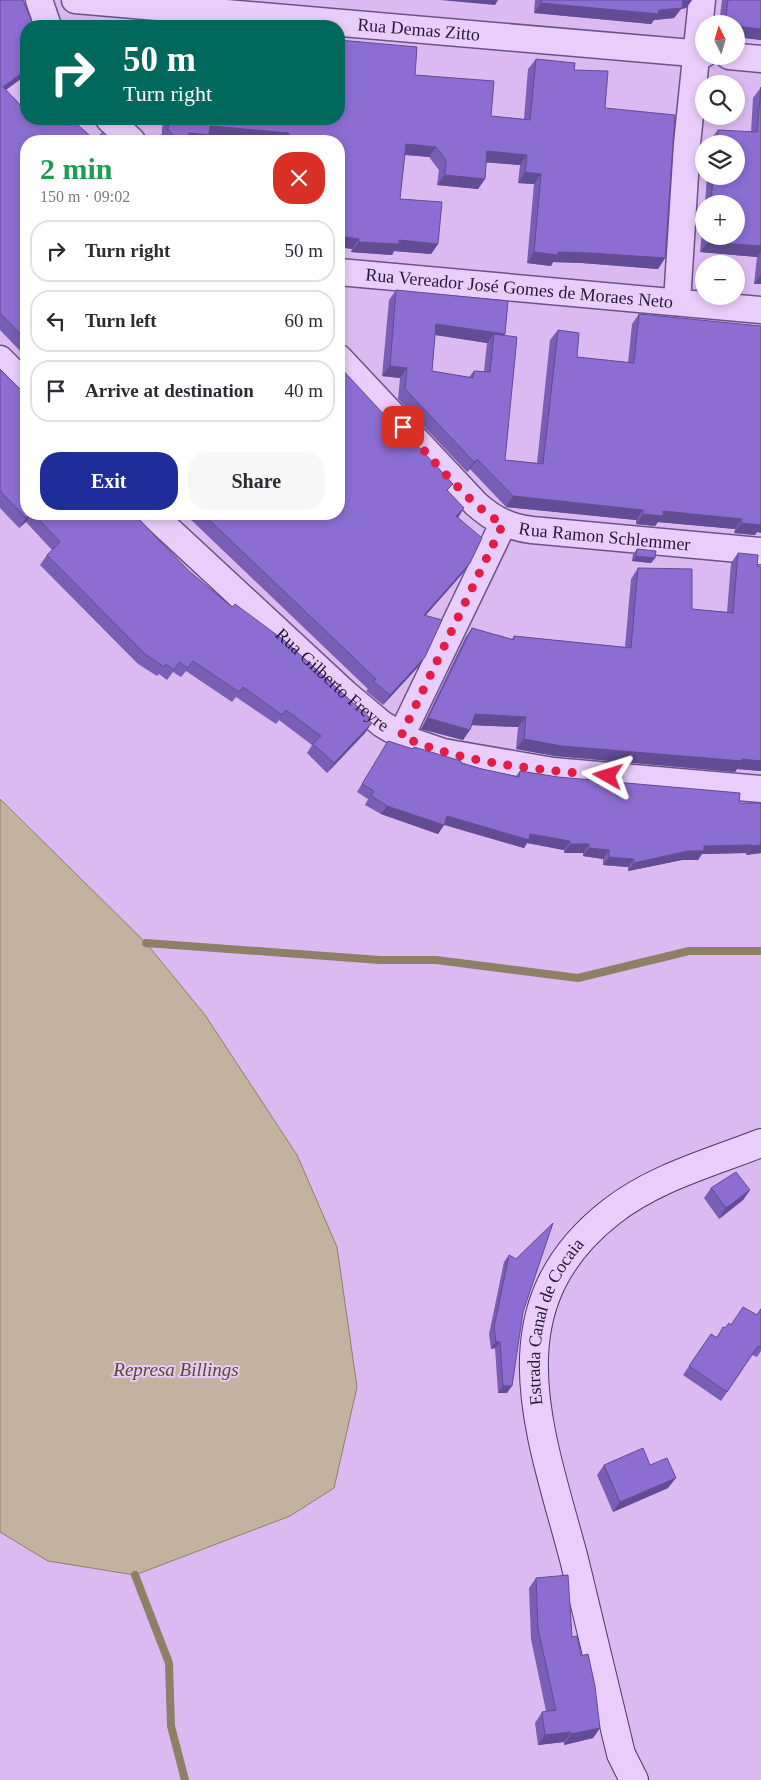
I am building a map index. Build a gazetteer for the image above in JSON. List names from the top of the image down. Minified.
{"streets":{"main road":["Estrada Canal de Cocaia"],"street":["Rua Demas Zitto","Rua Vereador José Gomes de Moraes Neto","Rua Ramon Schlemmer","Rua Gilberto Freyre"]},"water":["Represa Billings"],"north":"top","page":{"map_buttons":["+","−"],"turn":["50 m","Turn right"],"heading":["2 min","150 m · 09:02"],"list":[{"name":"Turn right","value":"50 m"},{"name":"Turn left","value":"60 m"},{"name":"Arrive at destination","value":"40 m"}],"buttons":["Exit","Share"]}}
